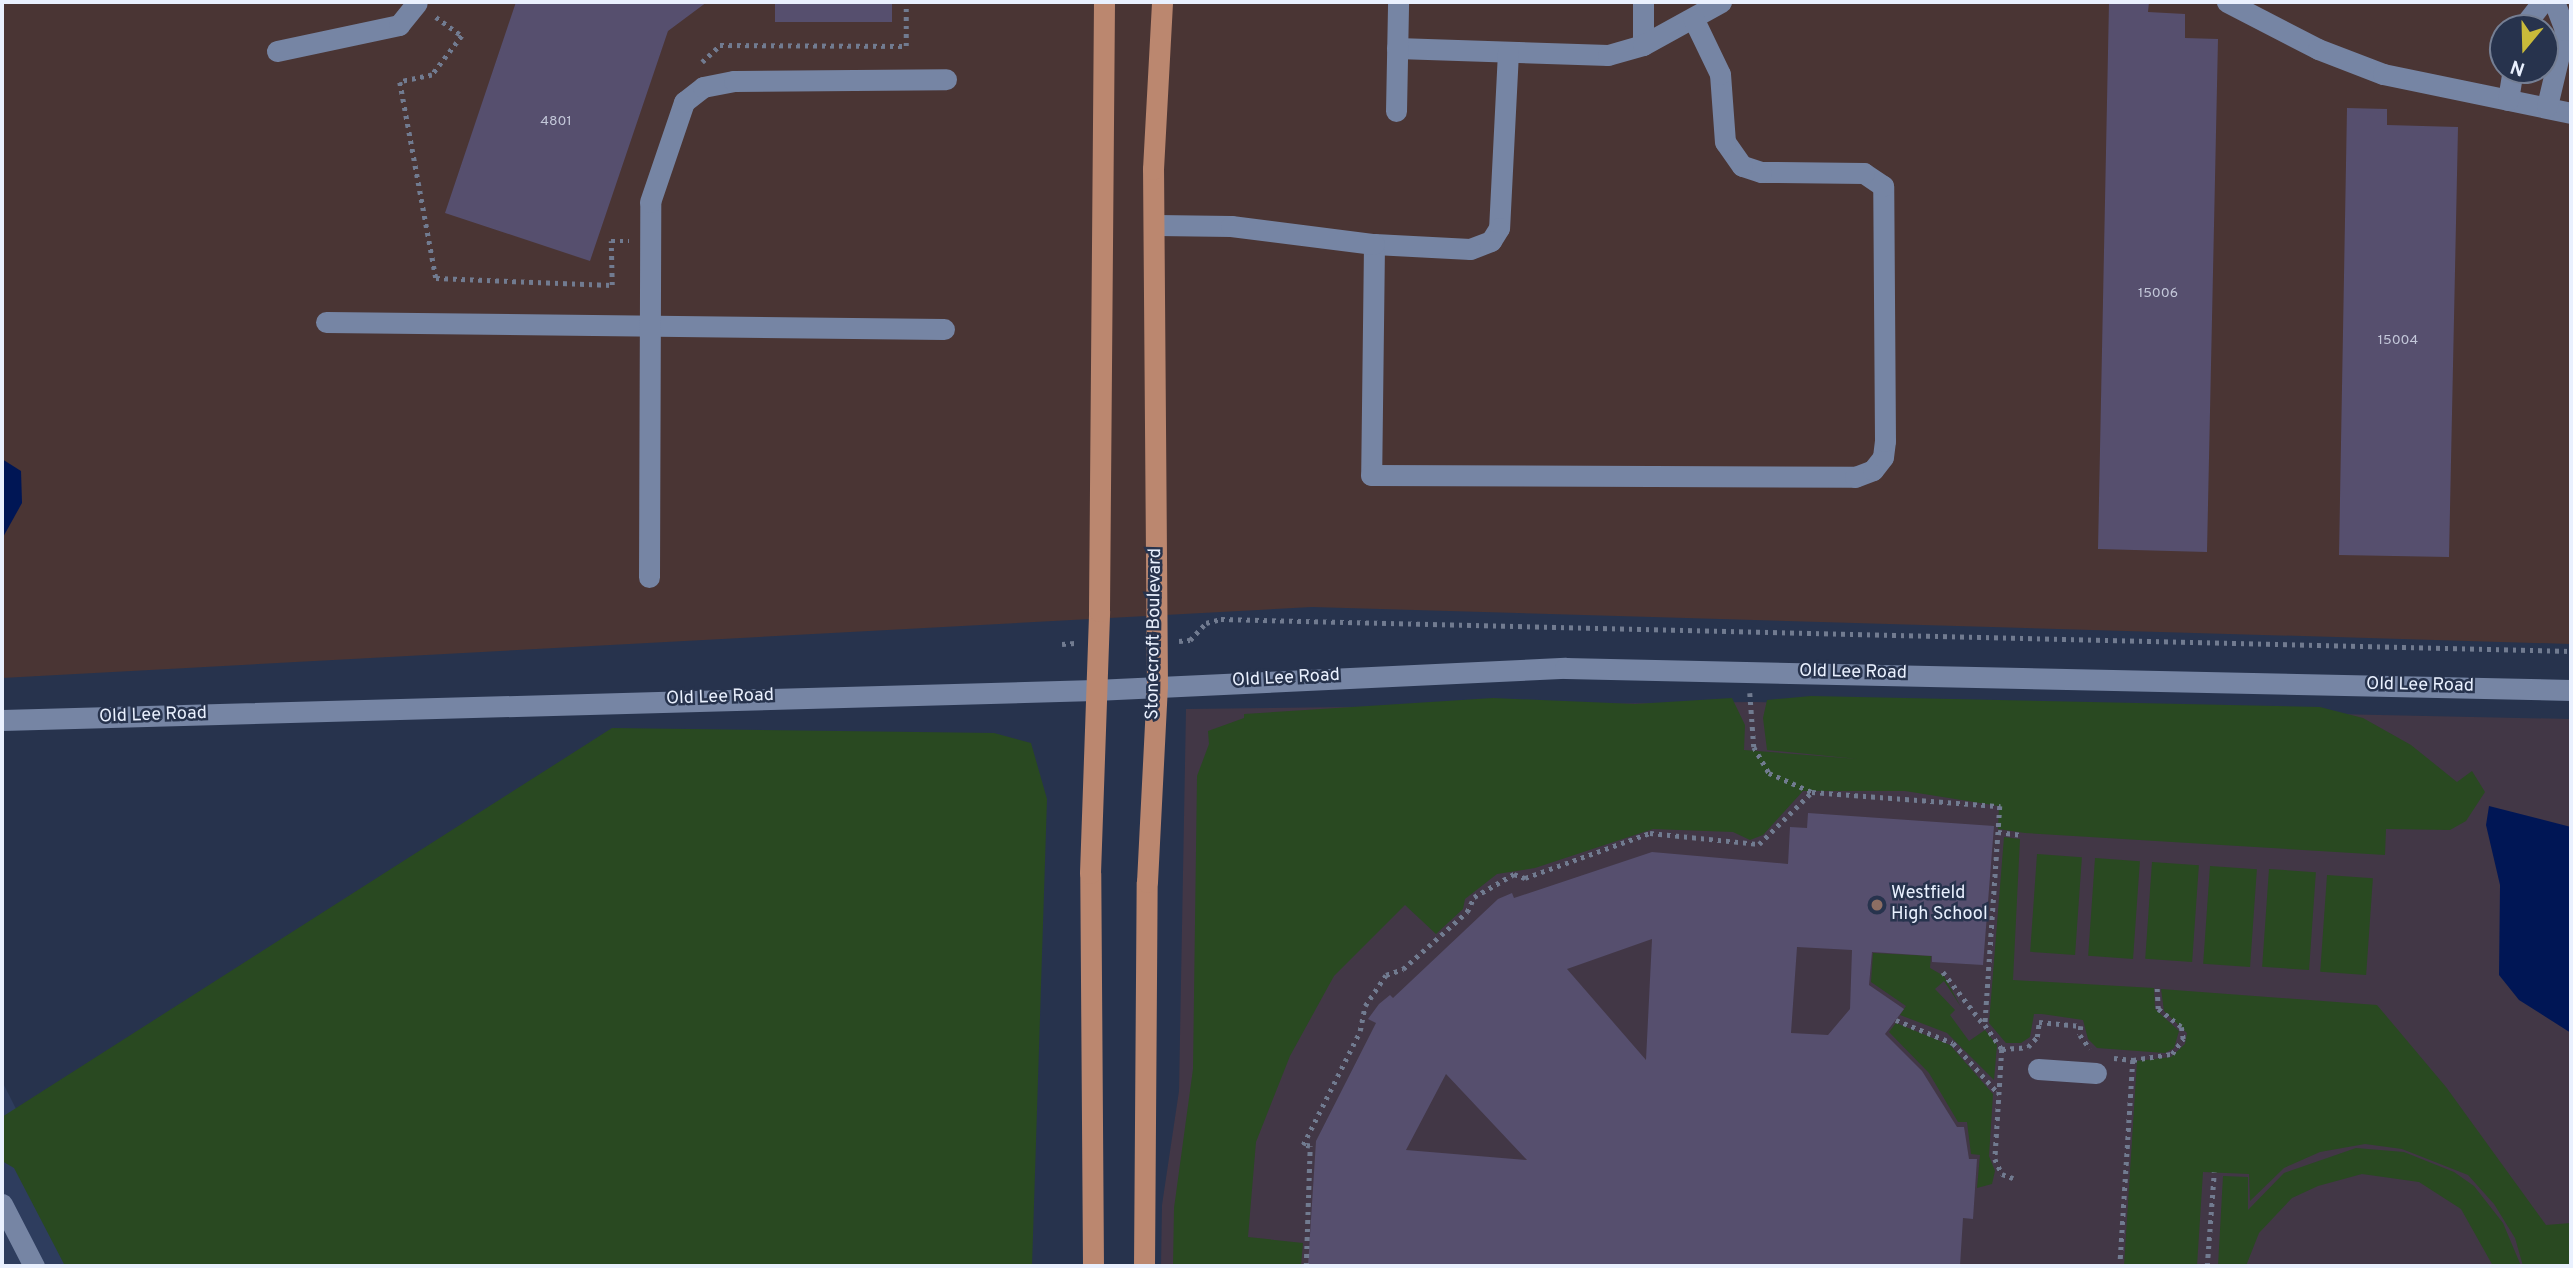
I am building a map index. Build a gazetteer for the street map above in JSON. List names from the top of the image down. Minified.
{"streets":{"main road":["Stonecroft Boulevard"],"street":["Old Lee Road"]},"crossings":[["Stonecroft Boulevard","Old Lee Road"]],"places":["Westfield High School"],"house_numbers":["4801","15006","15004"],"north":"bottom"}
